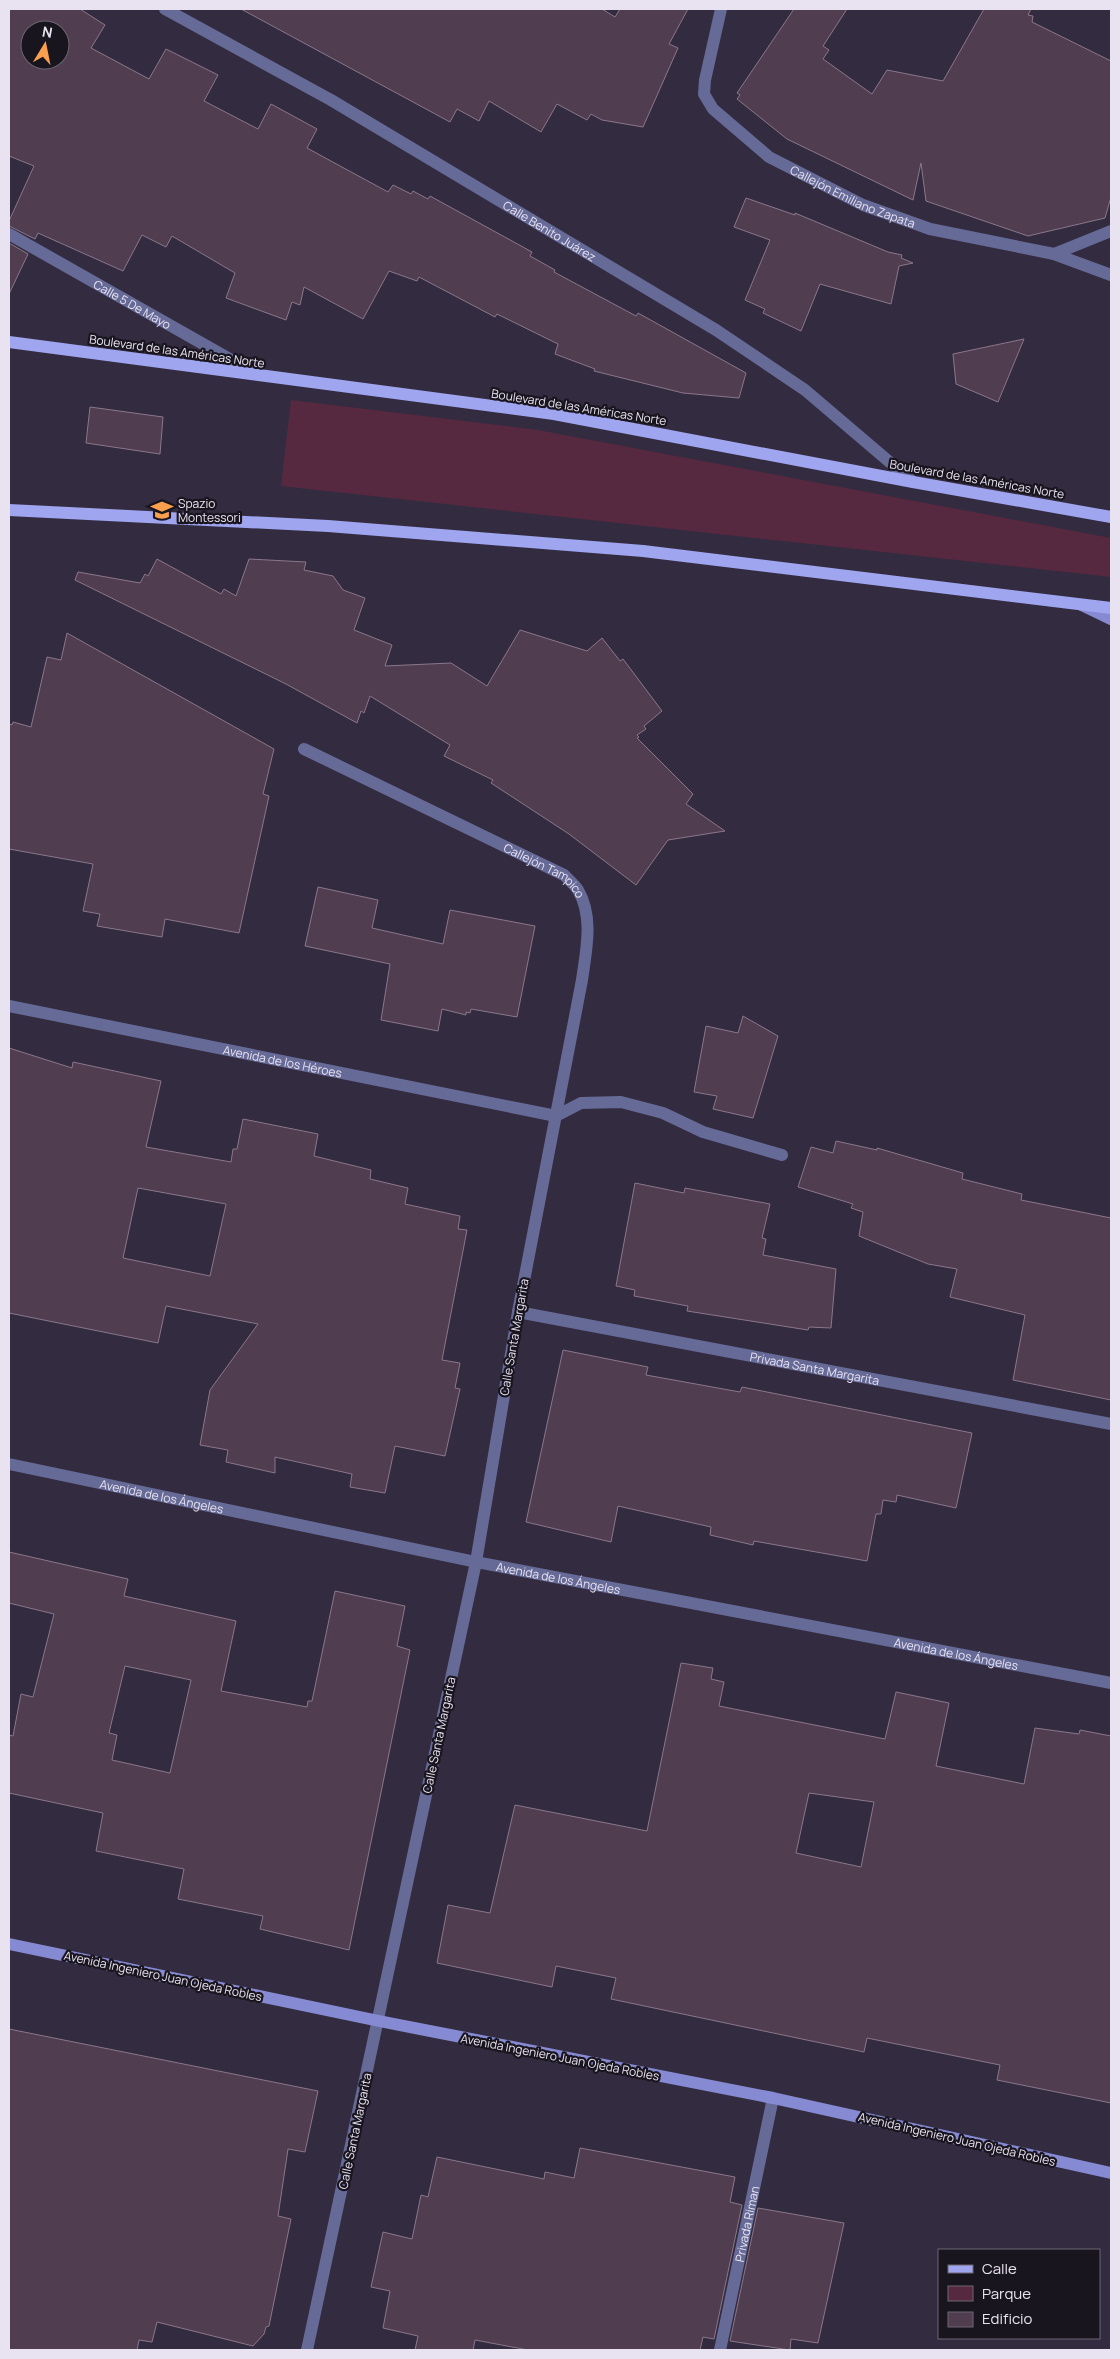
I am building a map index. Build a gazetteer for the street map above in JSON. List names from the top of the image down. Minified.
{"streets":{"main road":["Boulevard de las Américas Norte","Avenida Ingeniero Juan Ojeda Robles"],"street":["Callejón Emiliano Zapata","Calle Benito Juárez","Calle 5 De Mayo","Callejón Tampico","Avenida de los Héroes","Calle Santa Margarita","Privada Santa Margarita","Avenida de los Ángeles","Privada Riman"]},"crossings":[["Calle Benito Juárez","Boulevard de las Américas Norte"],["Calle 5 De Mayo","Boulevard de las Américas Norte"],["Callejón Tampico","Avenida de los Héroes"],["Callejón Tampico","Calle Santa Margarita"],["Avenida de los Héroes","Calle Santa Margarita"],["Calle Santa Margarita","Privada Santa Margarita"],["Calle Santa Margarita","Avenida de los Ángeles"],["Calle Santa Margarita","Avenida Ingeniero Juan Ojeda Robles"],["Avenida Ingeniero Juan Ojeda Robles","Privada Riman"]],"places":{"school or university":["Spazio Montessori"]},"legend":["Calle","Parque","Edificio"],"north":"top"}
